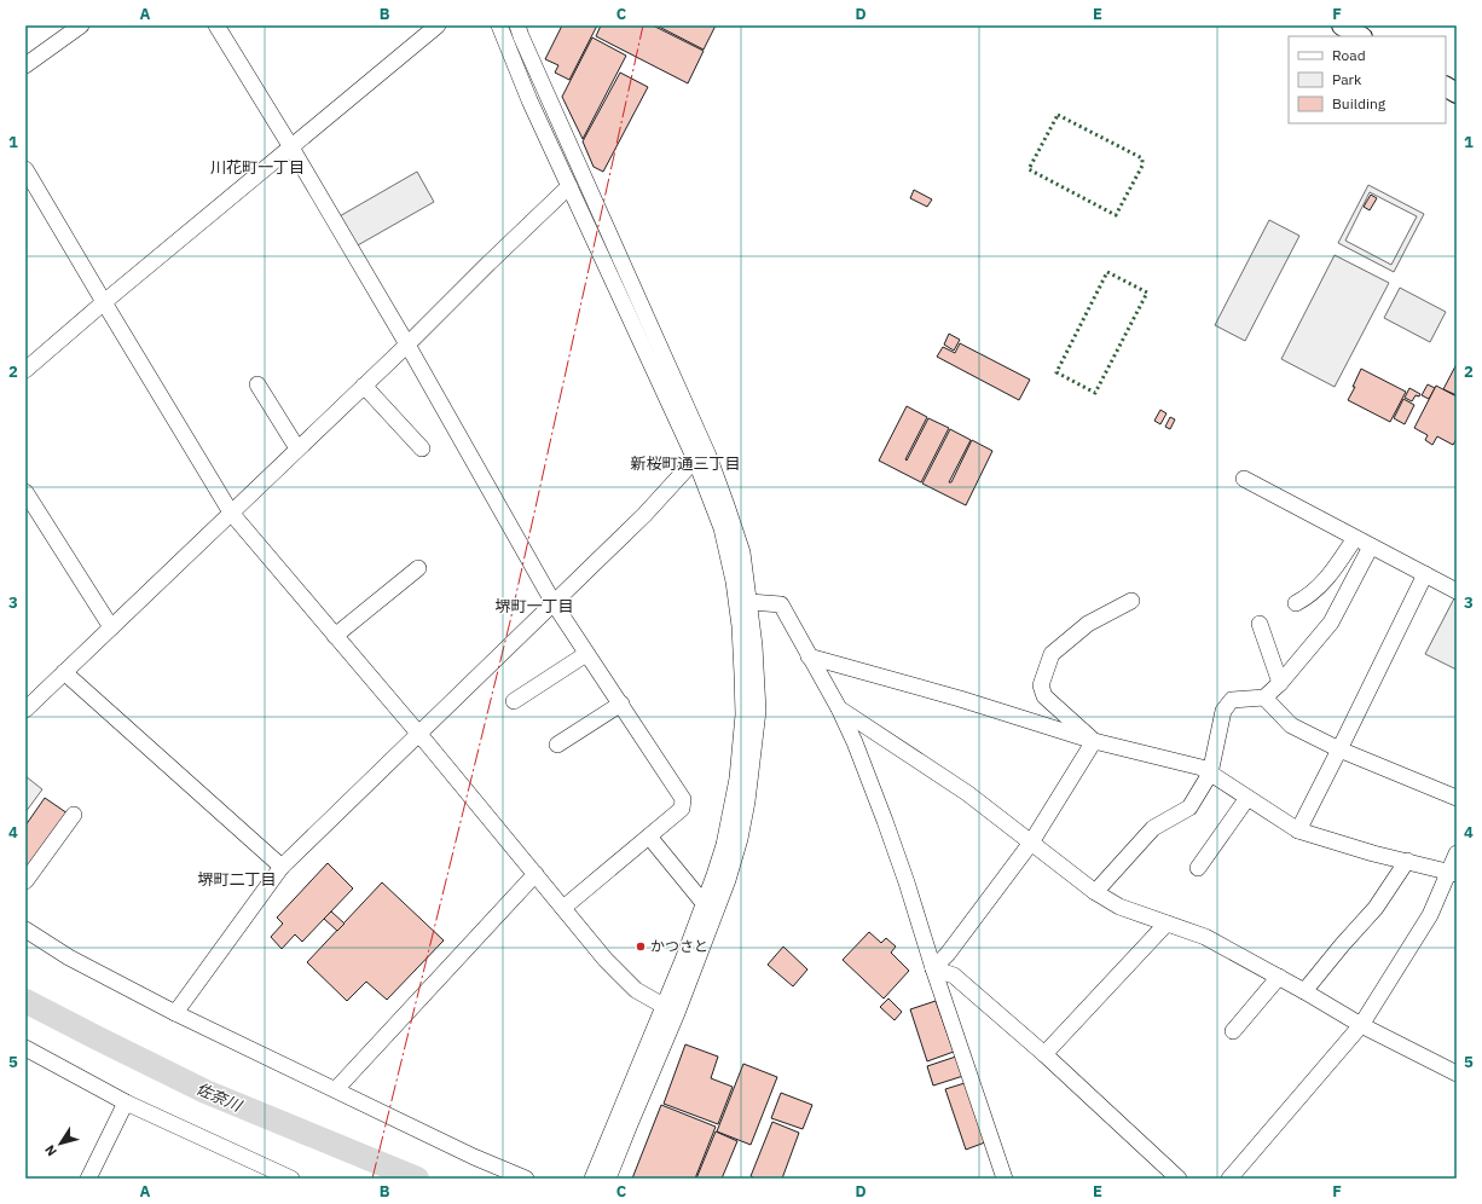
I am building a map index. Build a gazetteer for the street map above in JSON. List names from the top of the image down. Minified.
{"districts":["川花町一丁目","新桜町通三丁目","堺町一丁目","堺町二丁目"],"water":["佐奈川"],"places":["かつさと"],"legend":["Road","Park","Building"],"north":"bottom left","grid":{"columns":["A","B","C","D","E","F"],"rows":["1","2","3","4","5"]}}
